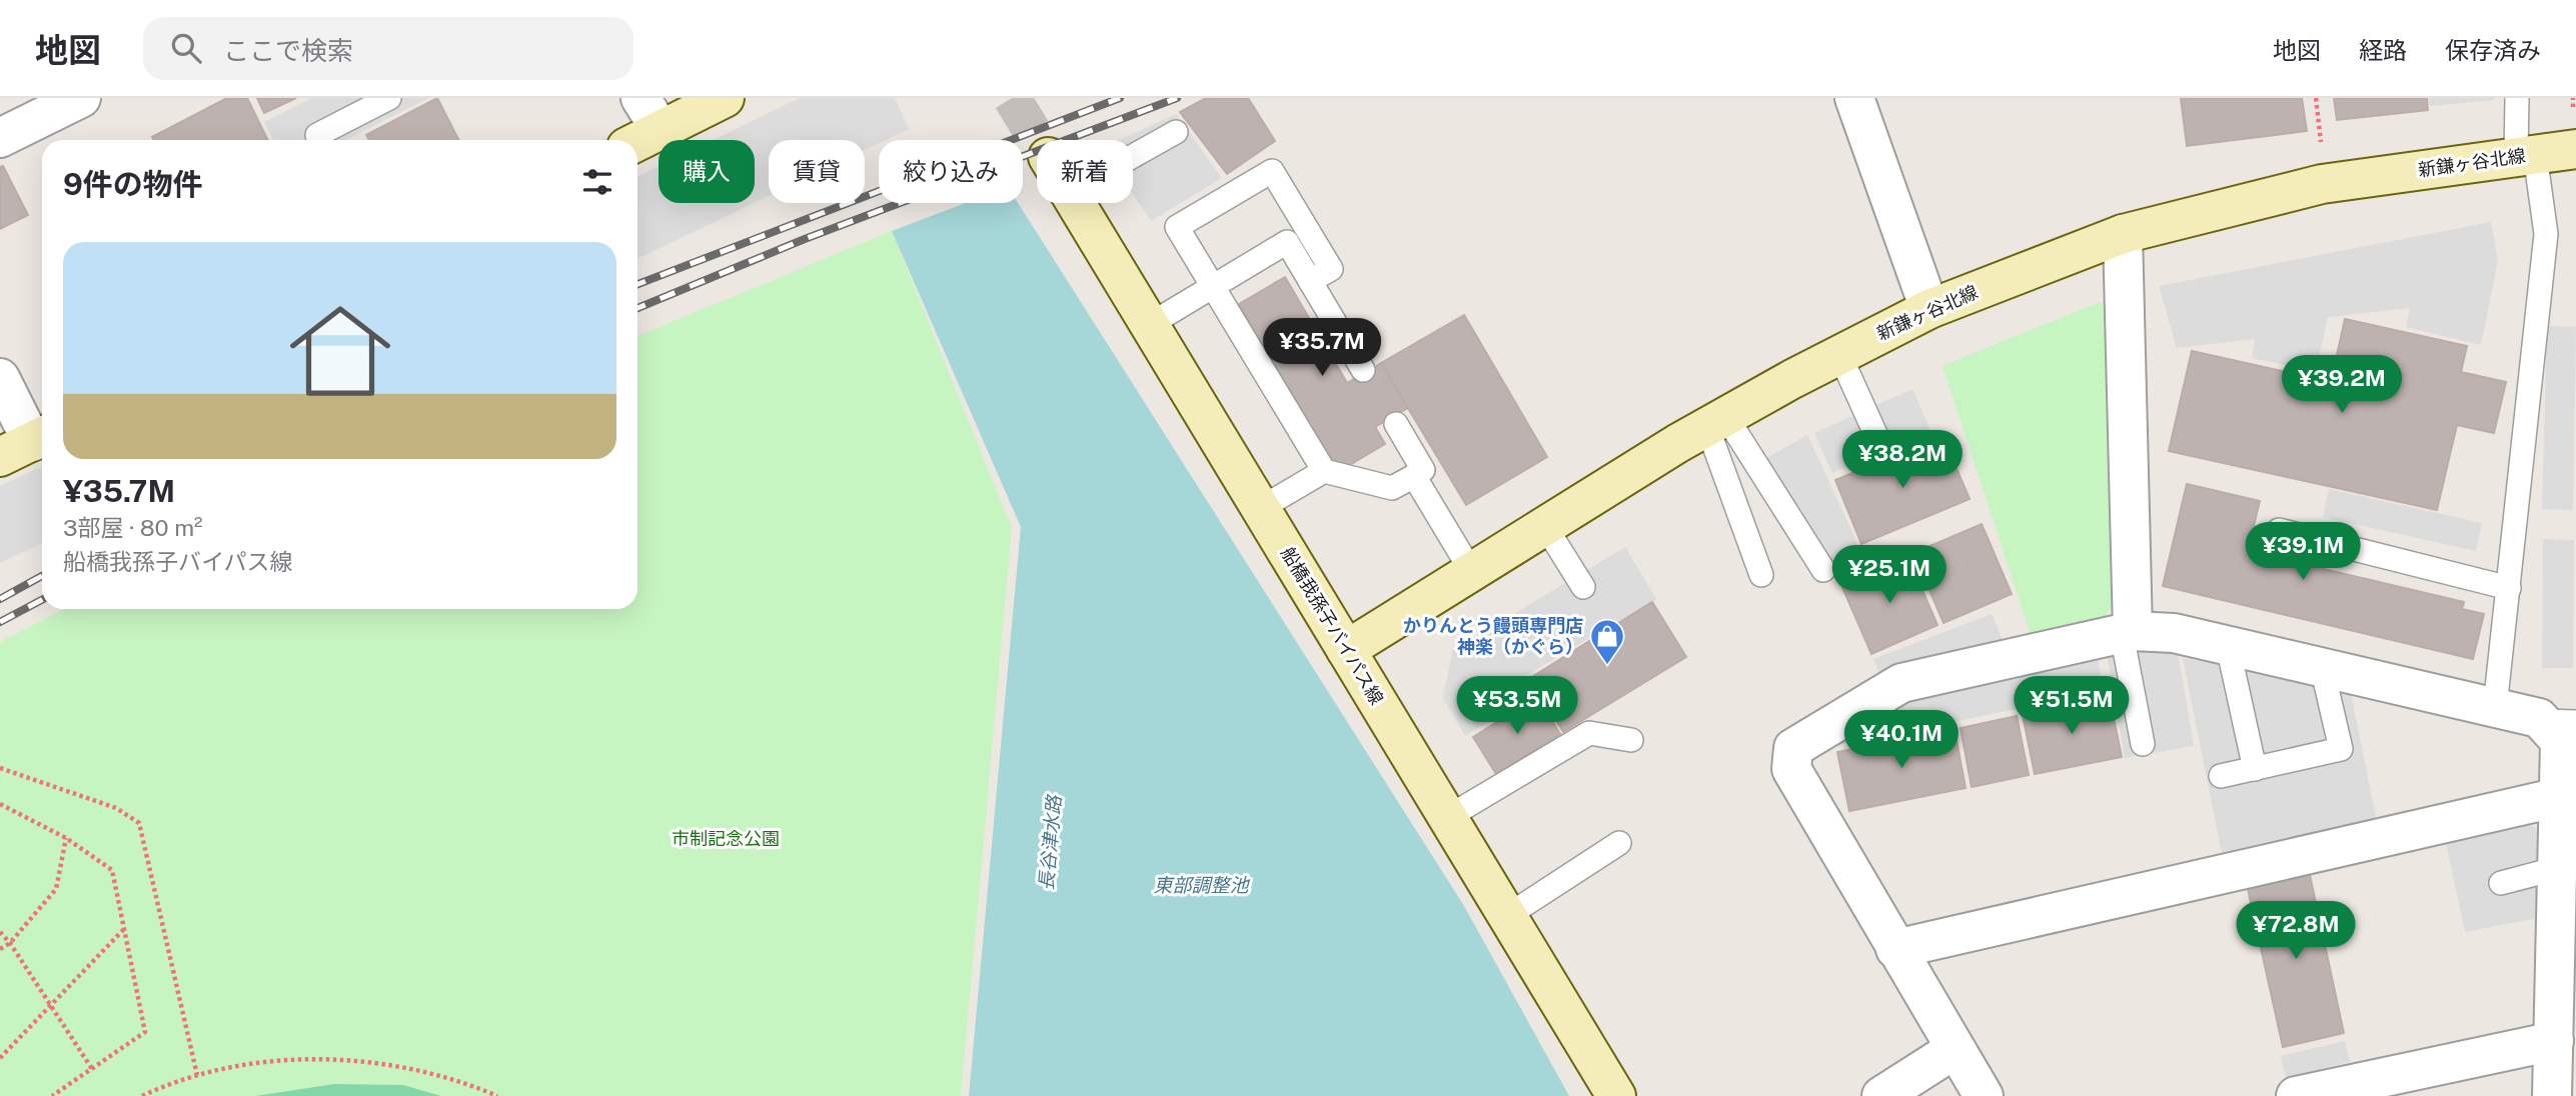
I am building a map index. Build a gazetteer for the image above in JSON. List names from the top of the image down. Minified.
{"streets":{"street":["新鎌ヶ谷北線","船橋我孫子バイパス線"]},"crossings":[["新鎌ヶ谷北線","船橋我孫子バイパス線"]],"water":["長谷津水路","東部調整池"],"parks":["市制記念公園"],"places":{"shop":["かりんとう饅頭専門店 神楽（かぐら）"]},"page":{"header":"地図","search":"ここで検索","nav":["地図","経路","保存済み"],"chip":["購入","賃貸","絞り込み","新着"],"heading":"9件の物件","list":[{"name":"¥35.7M","note":"3部屋 · 80 m² · 船橋我孫子バイパス線"}],"price":["¥35.7M","¥39.2M","¥38.2M","¥39.1M","¥25.1M","¥53.5M","¥51.5M","¥40.1M","¥72.8M"]}}
